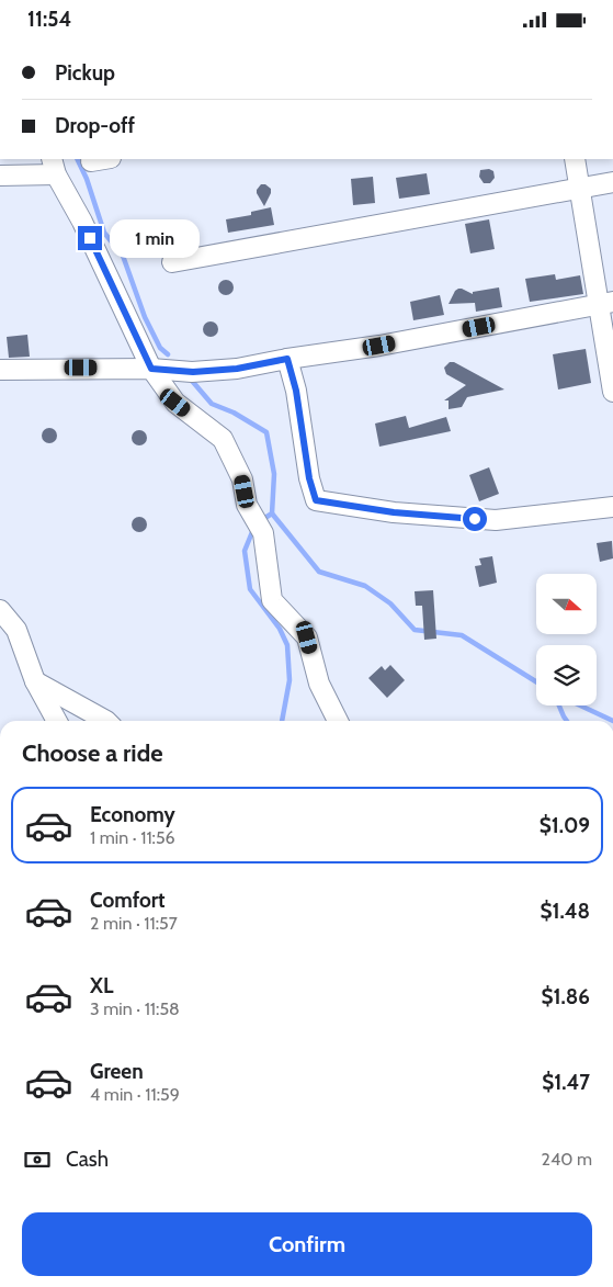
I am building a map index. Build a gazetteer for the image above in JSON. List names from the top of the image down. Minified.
{"north":"right","page":{"status":"11:54","banner":["Pickup","Drop-off"],"bubble":"1 min","heading":"Choose a ride","list":[{"name":"Economy","note":"1 min · 11:56","value":"$1.09"},{"name":"Comfort","note":"2 min · 11:57","value":"$1.48"},{"name":"XL","note":"3 min · 11:58","value":"$1.86"},{"name":"Green","note":"4 min · 11:59","value":"$1.47"}],"pay":["Cash","240 m"],"buttons":"Confirm"}}
